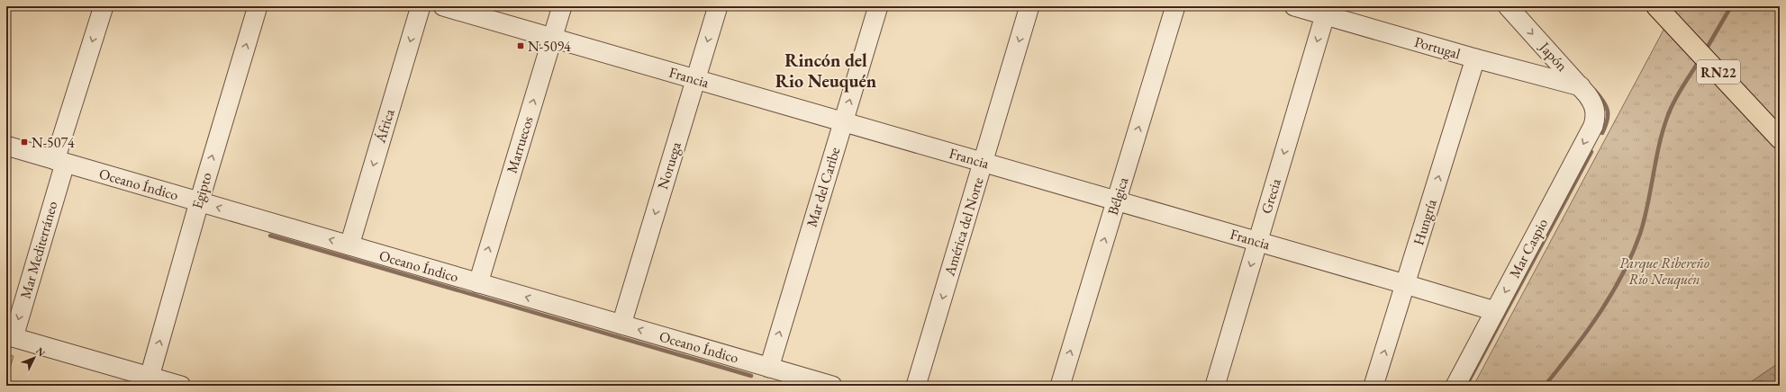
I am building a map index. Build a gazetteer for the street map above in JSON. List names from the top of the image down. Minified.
{"streets":{"highway":["RN22"],"street":["Portugal","Japón","Francia","África","Marruecos","Noruega","Oceano Índico","Mar del Caribe","Egipto","Bélgica","Grecia","Hungría","América del Norte","Mar Caspio","Mar Mediterráneo"]},"crossings":[["Portugal","Japón"],["Portugal","Grecia"],["Portugal","Hungría"],["Japón","Mar Caspio"],["Francia","Marruecos"],["Francia","Noruega"],["Francia","Mar del Caribe"],["Francia","Bélgica"],["Francia","Grecia"],["Francia","Hungría"],["Francia","América del Norte"],["Francia","Mar Caspio"],["África","Oceano Índico"],["Marruecos","Oceano Índico"],["Noruega","Oceano Índico"],["Oceano Índico","Mar del Caribe"],["Oceano Índico","Egipto"],["Oceano Índico","Mar Mediterráneo"]],"one_way":["Japón","África","Marruecos","Noruega","Oceano Índico","Mar del Caribe","Egipto","Bélgica","Grecia","Hungría","América del Norte","Mar Caspio","Mar Mediterráneo"],"districts":["Rincón del Rio Neuquén"],"parks":["Parque Ribereño Río Neuquén"],"places":{"transit":["N-5094","N-5074"]},"north":"top right"}
